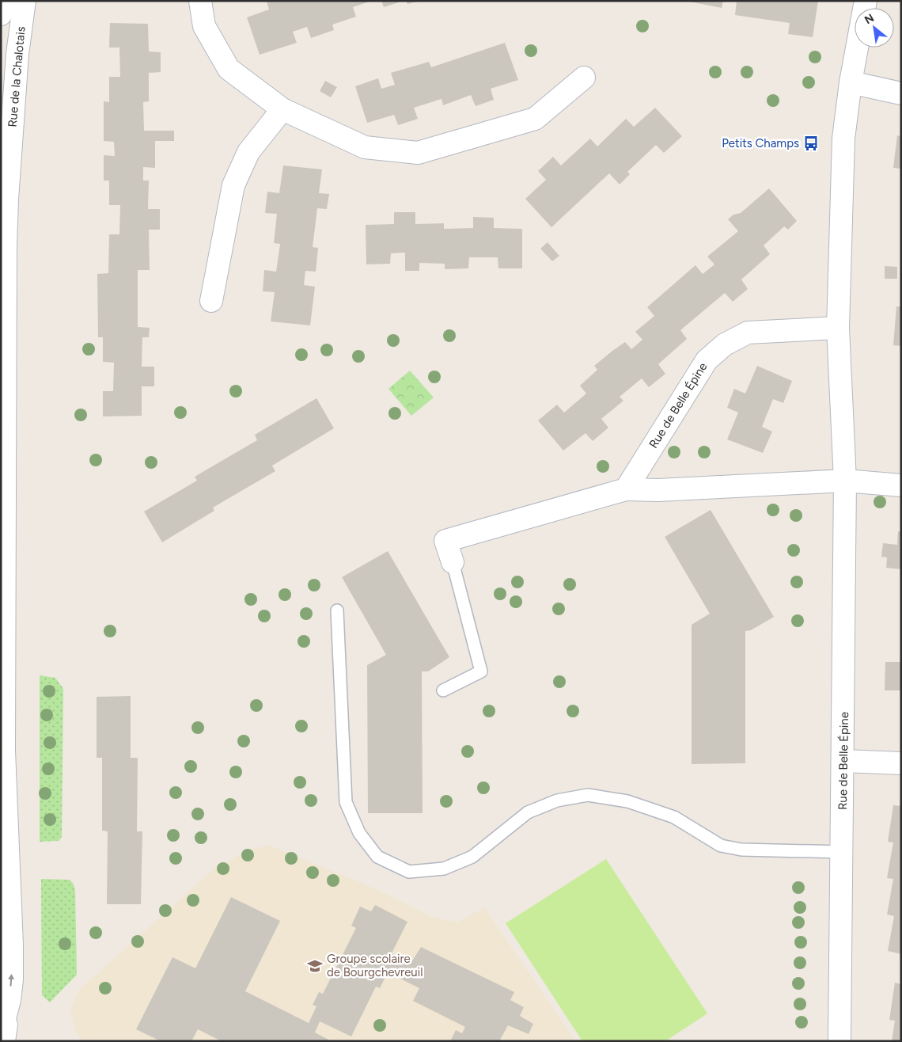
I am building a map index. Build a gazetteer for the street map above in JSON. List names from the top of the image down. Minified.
{"streets":{"street":["Rue de la Chalotais","Rue de Belle Épine"]},"places":{"bus stop":["Petits Champs"],"school or university":["Groupe scolaire de Bourgchevreuil"]},"north":"top left"}
